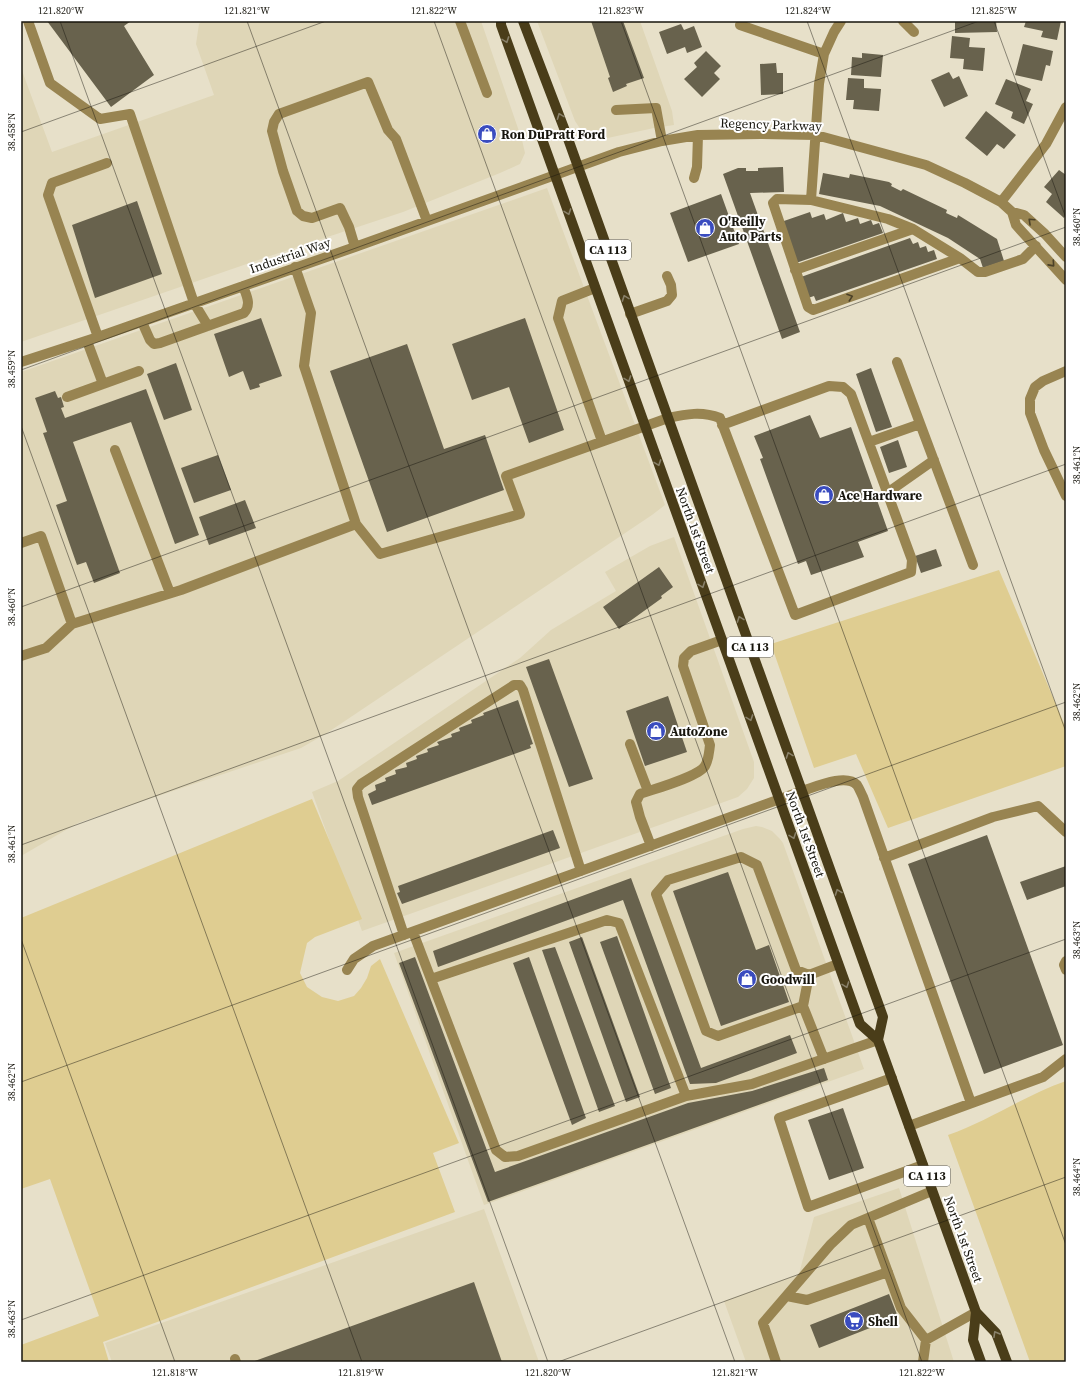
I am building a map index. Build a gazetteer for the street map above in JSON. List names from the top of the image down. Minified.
{"streets":{"main road":["CA 113","North 1st Street"],"street":["Regency Parkway","Industrial Way"]},"crossings":[["Regency Parkway","Industrial Way"],["Regency Parkway","North 1st Street"],["Industrial Way","North 1st Street"]],"places":{"shop":["Ron DuPratt Ford","O'Reilly Auto Parts","Ace Hardware","AutoZone","Goodwill"],"supermarket":["Shell"]},"coordinates":["121.820°W","121.821°W","121.822°W","121.823°W","121.824°W","121.825°W","38.458°N","38.460°N","38.459°N","38.461°N","38.462°N","38.463°N","38.464°N","121.818°W","121.819°W"]}
